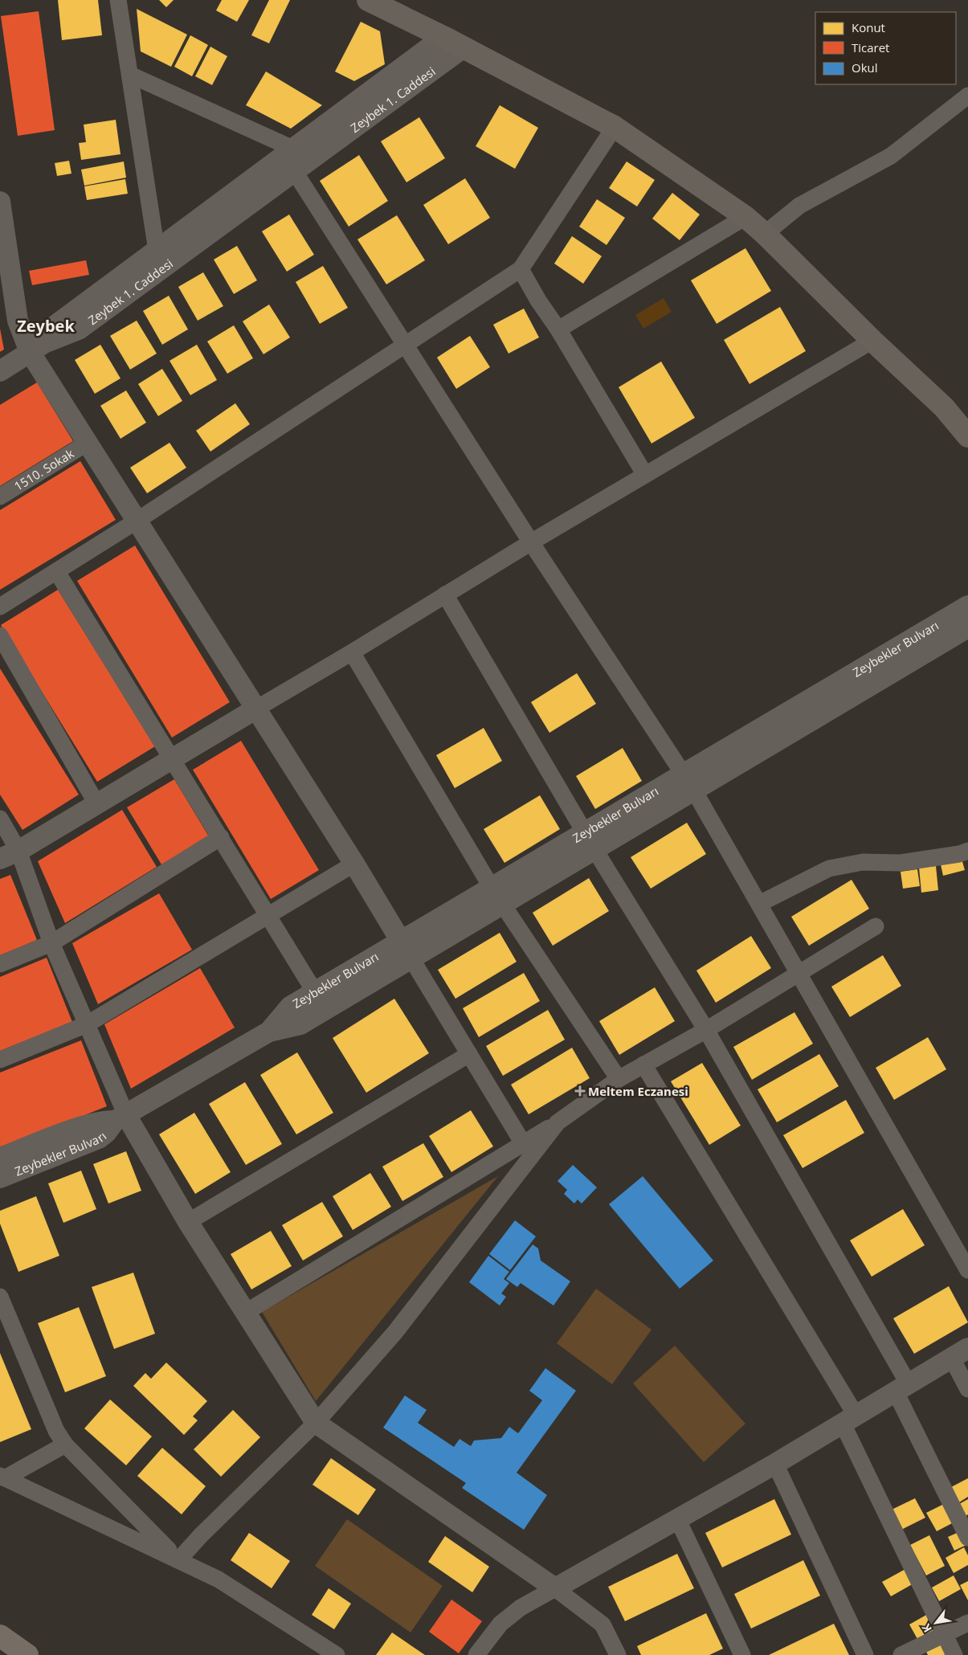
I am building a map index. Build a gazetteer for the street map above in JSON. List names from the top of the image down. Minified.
{"streets":{"street":["Zeybek 1. Caddesi","1510. Sokak","Zeybekler Bulvarı"]},"districts":["Zeybek"],"places":{"health":["Meltem Eczanesi"]},"legend":["Konut","Ticaret","Okul"],"north":"bottom left"}
